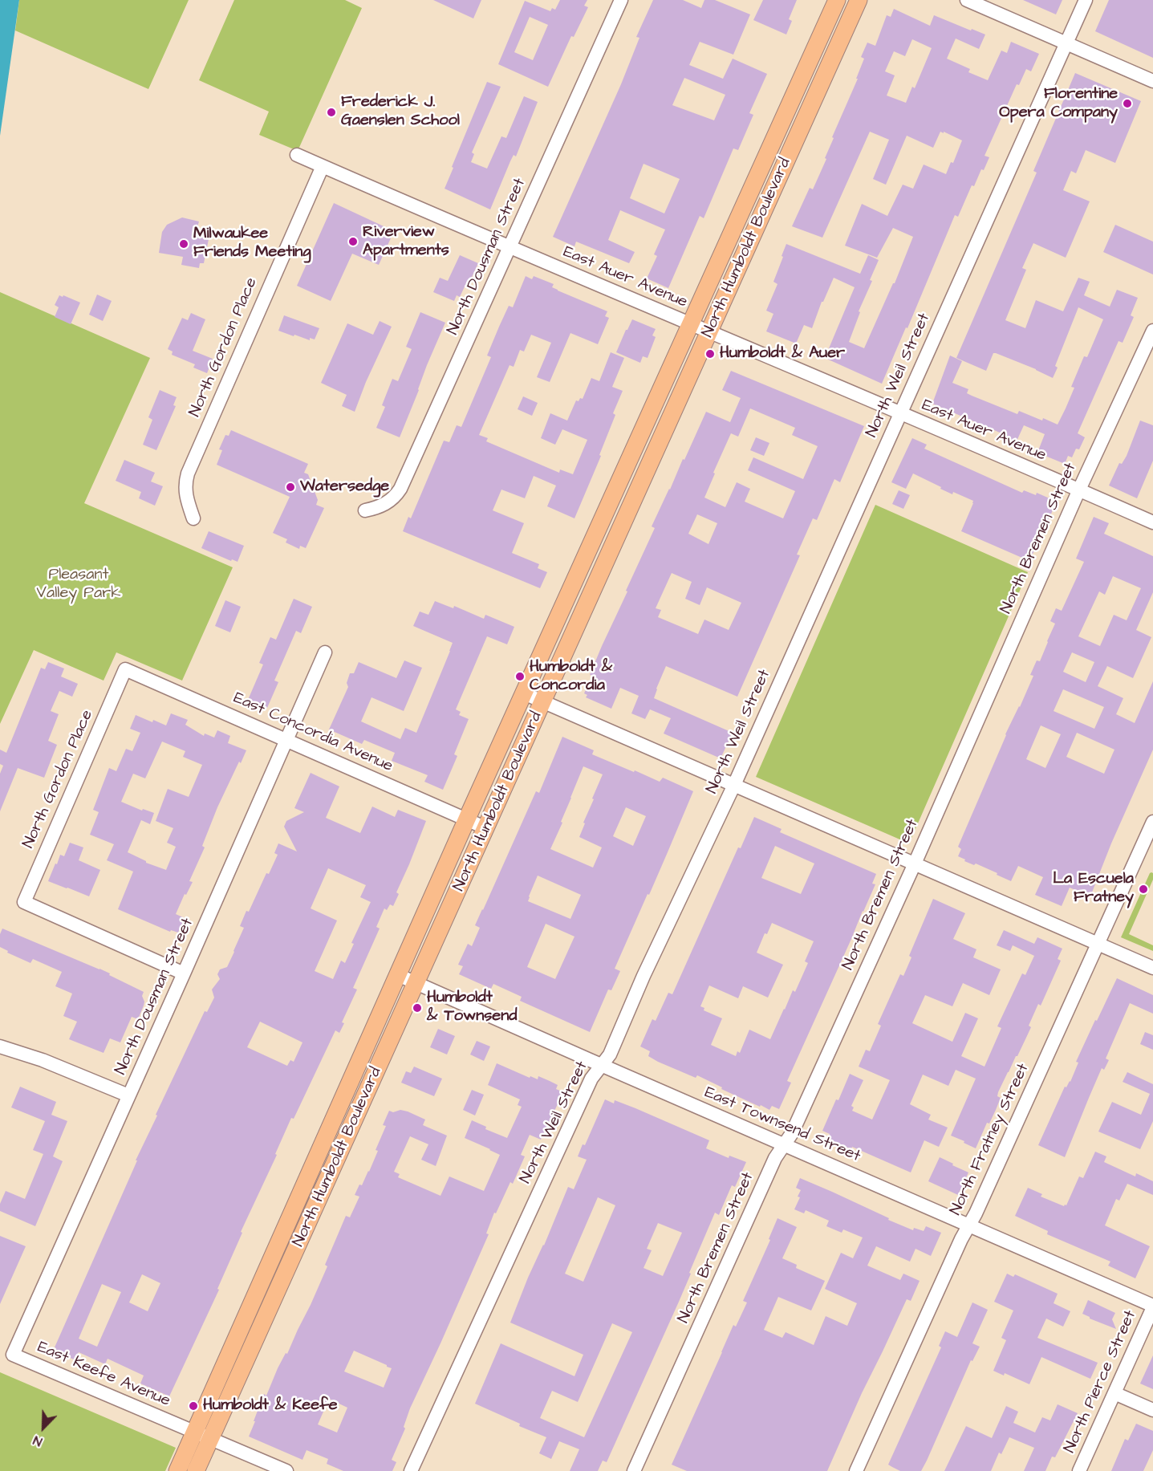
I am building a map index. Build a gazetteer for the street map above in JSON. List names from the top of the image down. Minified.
{"streets":{"main road":["North Humboldt Boulevard"],"street":["North Dousman Street","East Auer Avenue","North Gordon Place","North Weil Street","North Bremen Street","East Concordia Avenue","East Townsend Street","North Fratney Street","East Keefe Avenue","North Pierce Street"]},"crossings":[["North Humboldt Boulevard","East Auer Avenue"],["North Humboldt Boulevard","East Concordia Avenue"],["North Humboldt Boulevard","East Townsend Street"],["North Humboldt Boulevard","East Keefe Avenue"],["North Dousman Street","East Auer Avenue"],["North Dousman Street","North Gordon Place"],["North Dousman Street","East Concordia Avenue"],["North Dousman Street","East Keefe Avenue"],["East Auer Avenue","North Gordon Place"],["East Auer Avenue","North Weil Street"],["East Auer Avenue","North Bremen Street"],["North Gordon Place","East Concordia Avenue"],["North Weil Street","East Townsend Street"],["North Bremen Street","East Townsend Street"],["East Townsend Street","North Fratney Street"],["East Townsend Street","North Pierce Street"]],"parks":["Pleasant Valley Park"],"places":["Florentine Opera Company","Frederick J. Gaenslen School","Riverview Apartments","Milwaukee Friends Meeting","Humboldt & Auer","Watersedge","Humboldt & Concordia","La Escuela Fratney","Humboldt & Townsend","Humboldt & Keefe"],"north":"bottom left"}
